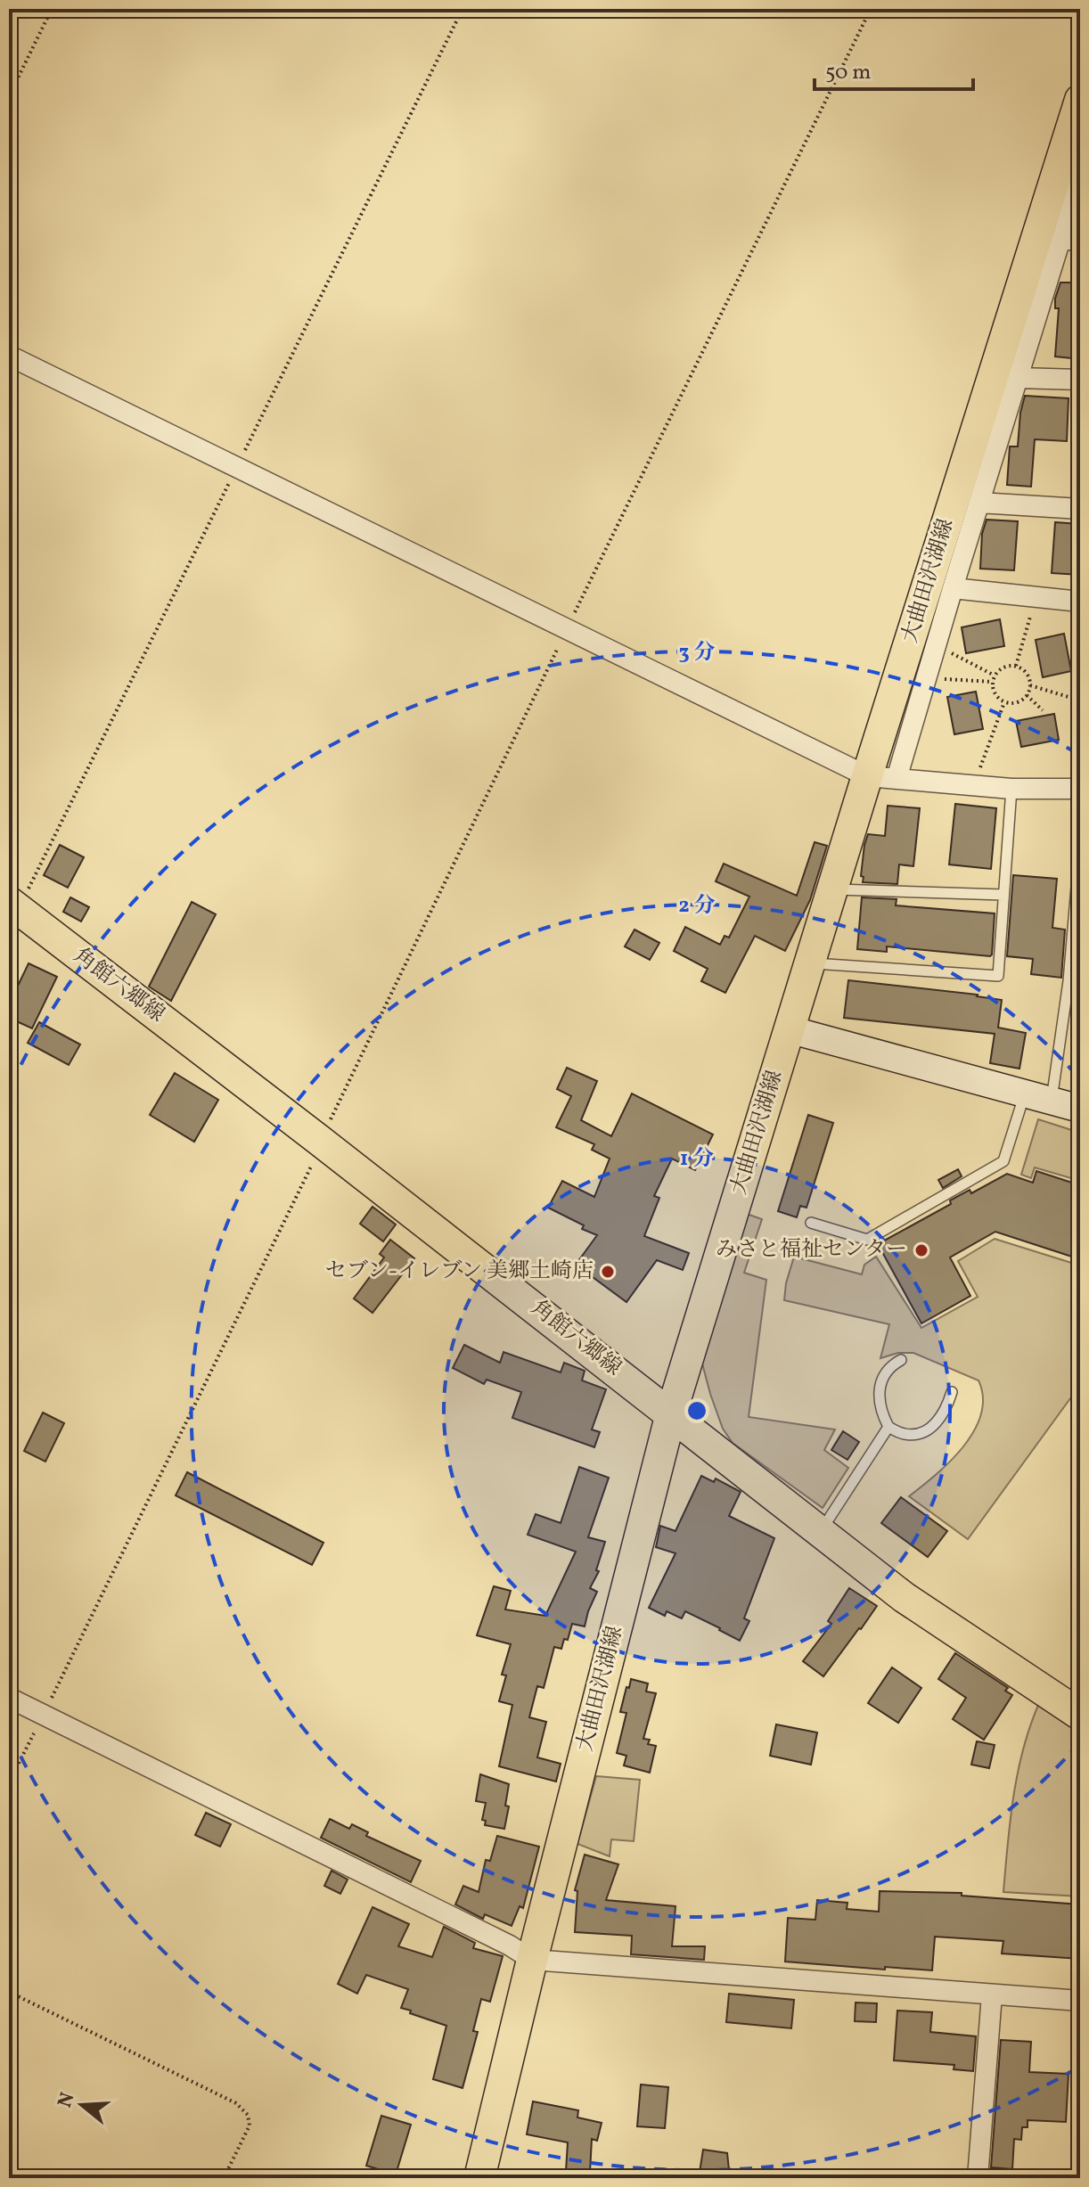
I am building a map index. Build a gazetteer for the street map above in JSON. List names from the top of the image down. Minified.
{"streets":{"main road":["大曲田沢湖線","角館六郷線"]},"crossings":[["大曲田沢湖線","角館六郷線"]],"places":["みさと福祉センター","セブン-イレブン 美郷土崎店"],"scale_bar":"50 m","north":"left","rings":["3 分","2 分","1 分"]}
